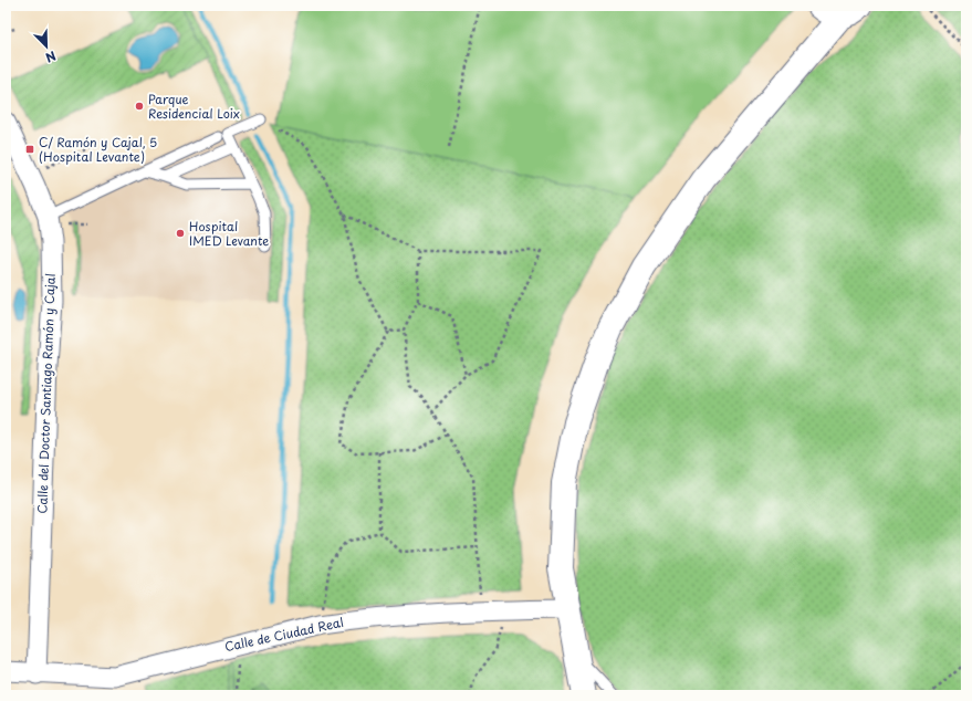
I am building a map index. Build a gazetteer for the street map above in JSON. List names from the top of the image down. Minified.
{"streets":{"street":["Calle del Doctor Santiago Ramón y Cajal","Calle de Ciudad Real"]},"crossings":[["Calle del Doctor Santiago Ramón y Cajal","Calle de Ciudad Real"]],"places":{"other":["Parque Residencial Loix","Hospital IMED Levante"],"transit":["C/ Ramón y Cajal, 5 (Hospital Levante)"]},"north":"bottom right"}
